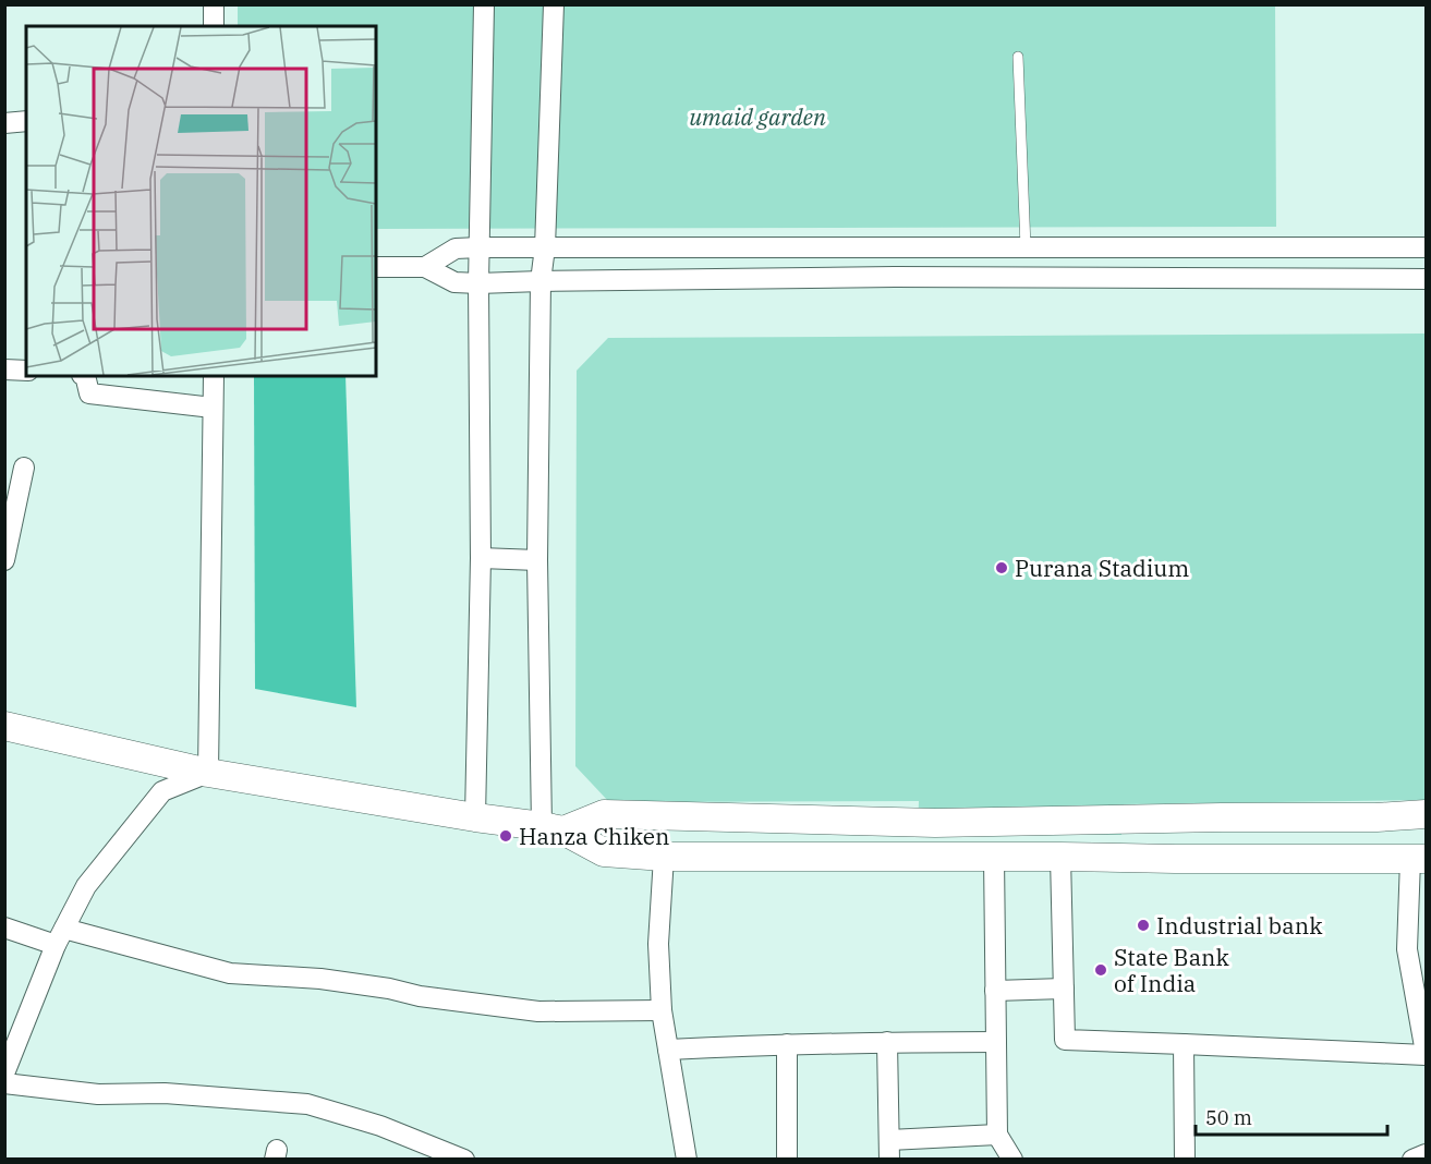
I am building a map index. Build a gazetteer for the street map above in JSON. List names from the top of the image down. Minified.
{"parks":["umaid garden"],"places":["Purana Stadium","Hanza Chiken","Industrial bank","State Bank of India"],"scale_bar":"50 m"}
